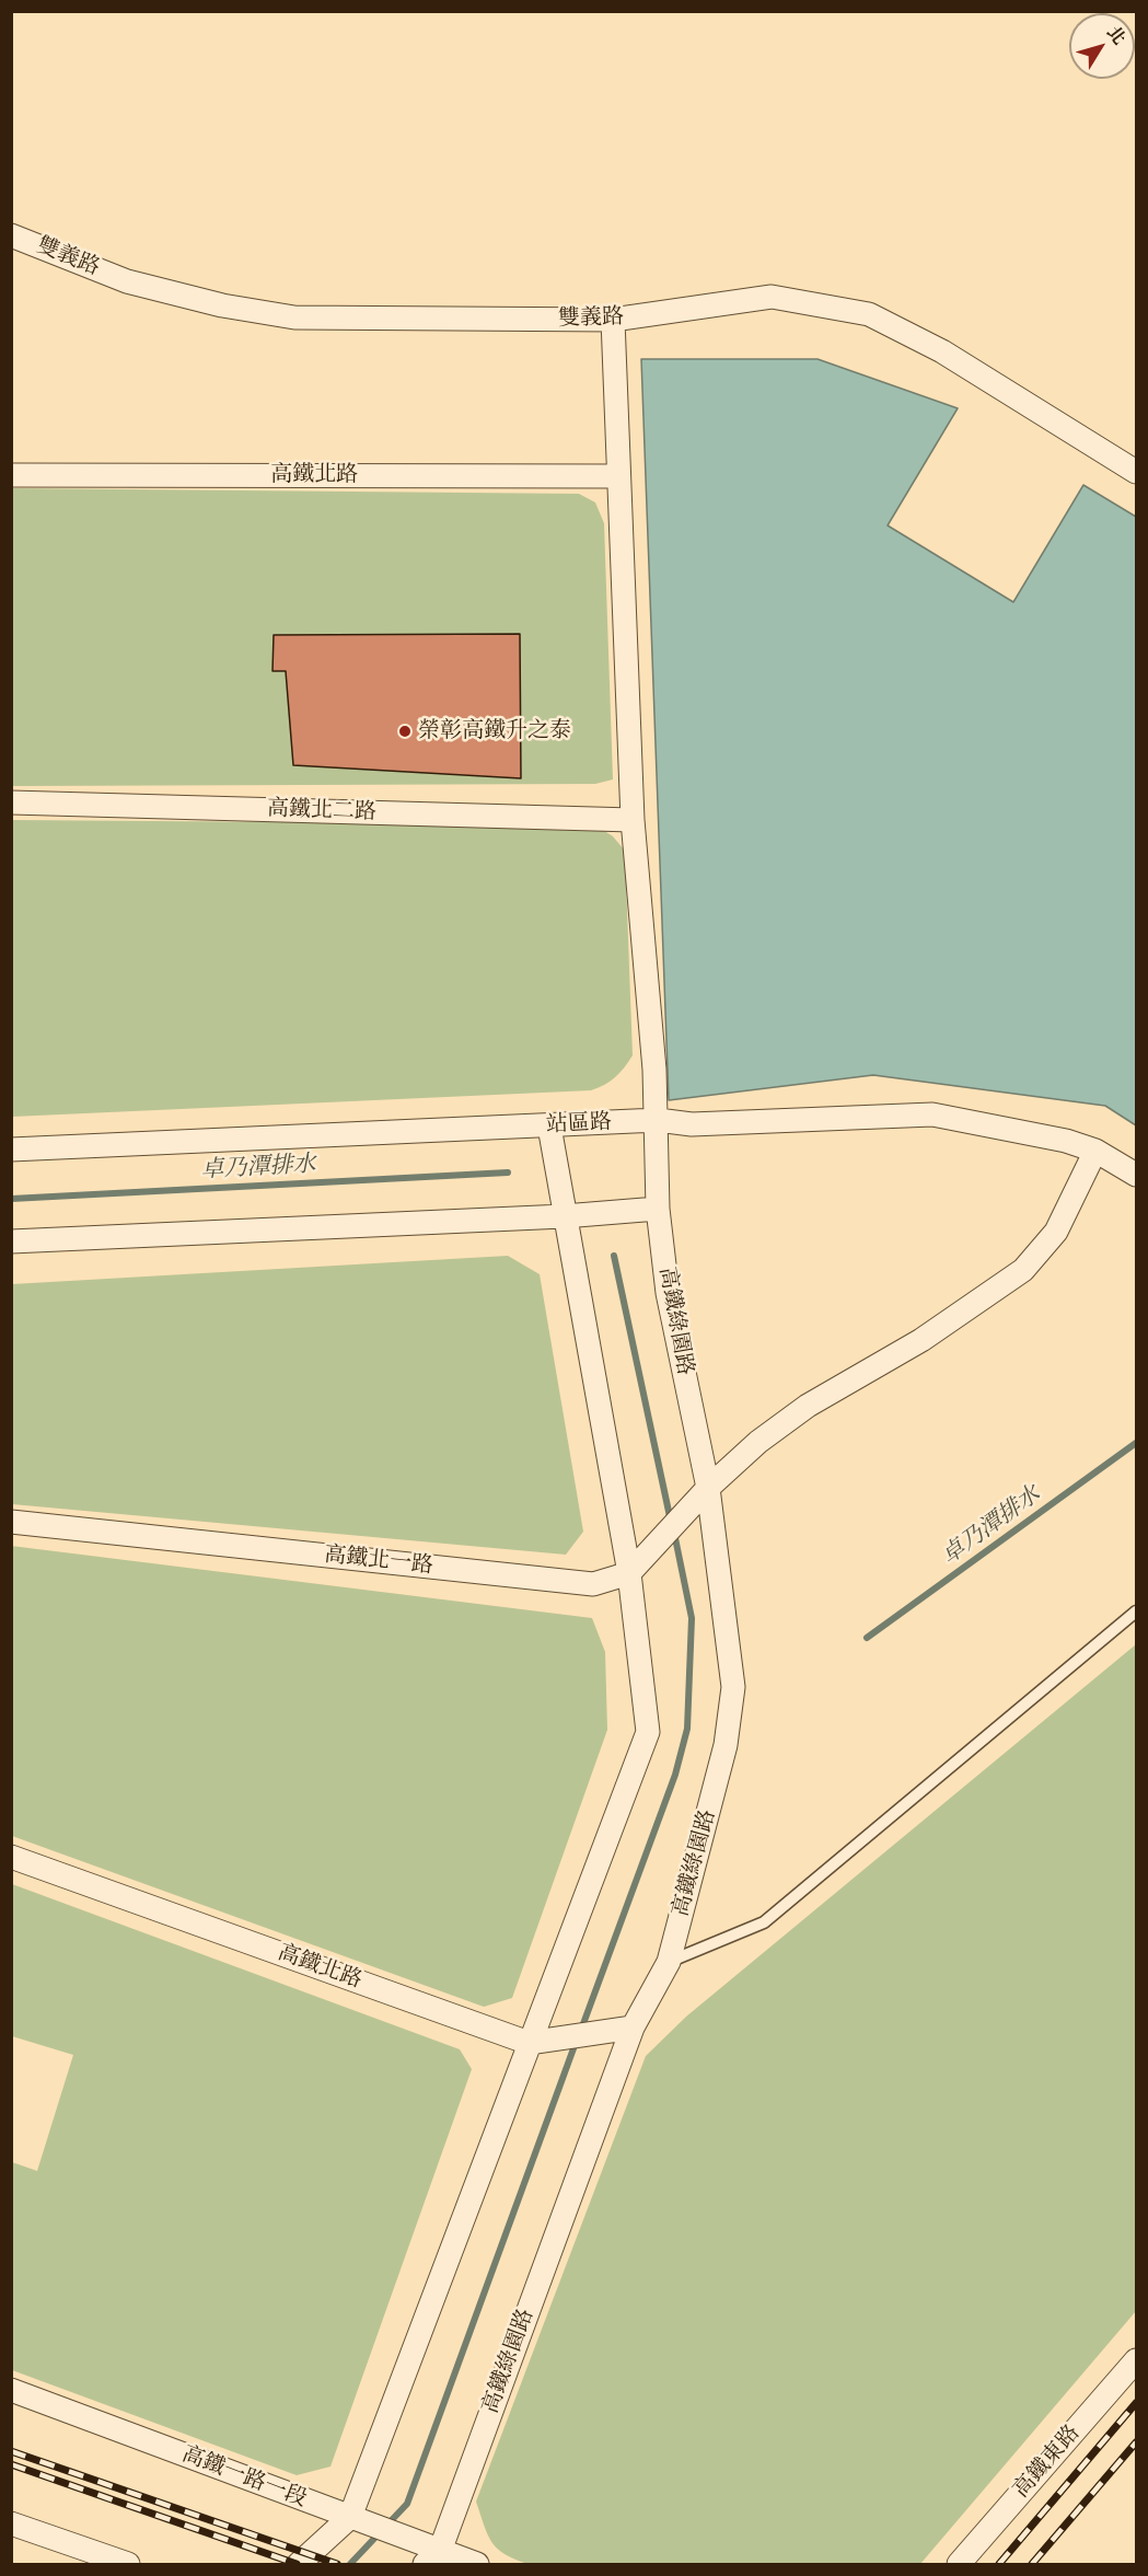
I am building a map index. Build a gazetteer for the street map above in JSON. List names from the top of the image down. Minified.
{"streets":{"street":["雙義路","高鐵北路","高鐵北二路","站區路","高鐵綠園路","高鐵北一路","高鐵東路","高鐵一路一段"]},"crossings":[["雙義路","高鐵綠園路"],["高鐵北路","高鐵綠園路"],["高鐵北二路","高鐵綠園路"],["站區路","高鐵綠園路"],["高鐵綠園路","高鐵一路一段"]],"water":["卓乃潭排水"],"places":["榮彰高鐵升之泰"],"north":"top right"}
